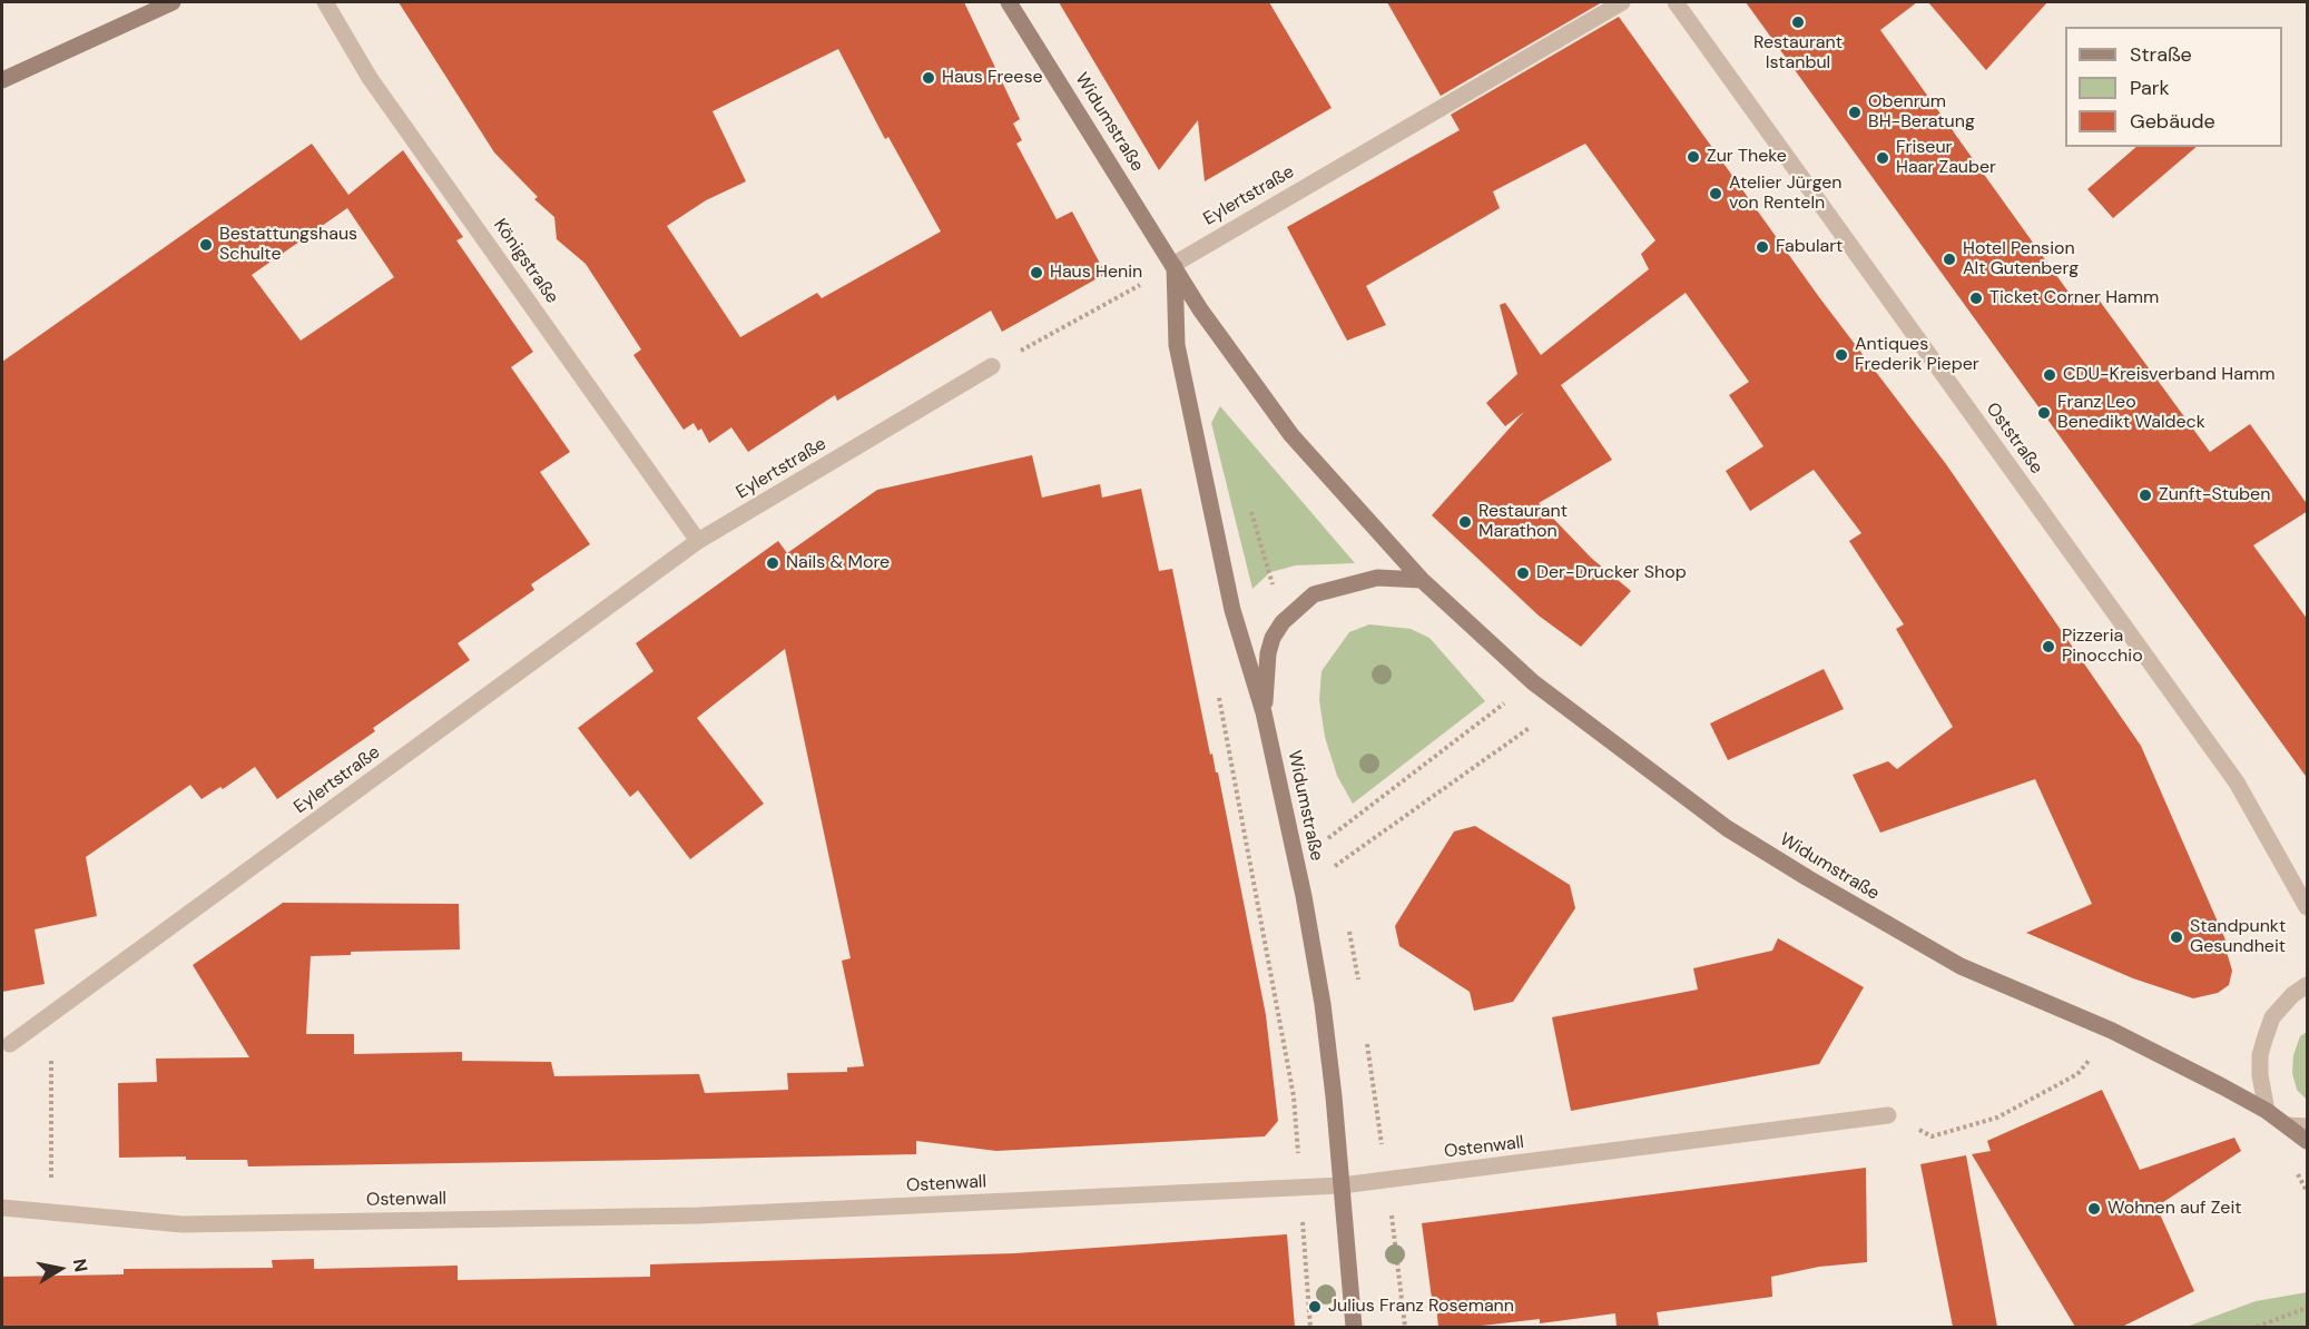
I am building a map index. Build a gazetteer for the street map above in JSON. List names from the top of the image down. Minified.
{"streets":{"street":["Widumstraße","Eylertstraße","Königstraße","Oststraße","Ostenwall"]},"crossings":[["Widumstraße","Eylertstraße"],["Widumstraße","Ostenwall"],["Eylertstraße","Königstraße"]],"places":["Restaurant Istanbul","Haus Freese","Obenrum BH-Beratung","Zur Theke","Friseur Haar Zauber","Atelier Jürgen von Renteln","Bestattungshaus Schulte","Fabulart","Hotel Pension Alt Gutenberg","Haus Henin","Ticket Corner Hamm","Antiques Frederik Pieper","CDU-Kreisverband Hamm","Franz Leo Benedikt Waldeck","Zunft-Stuben","Restaurant Marathon","Nails & More","Der-Drucker Shop","Pizzeria Pinocchio","Standpunkt Gesundheit","Wohnen auf Zeit","Julius Franz Rosemann"],"legend":["Straße","Park","Gebäude"],"north":"right"}
